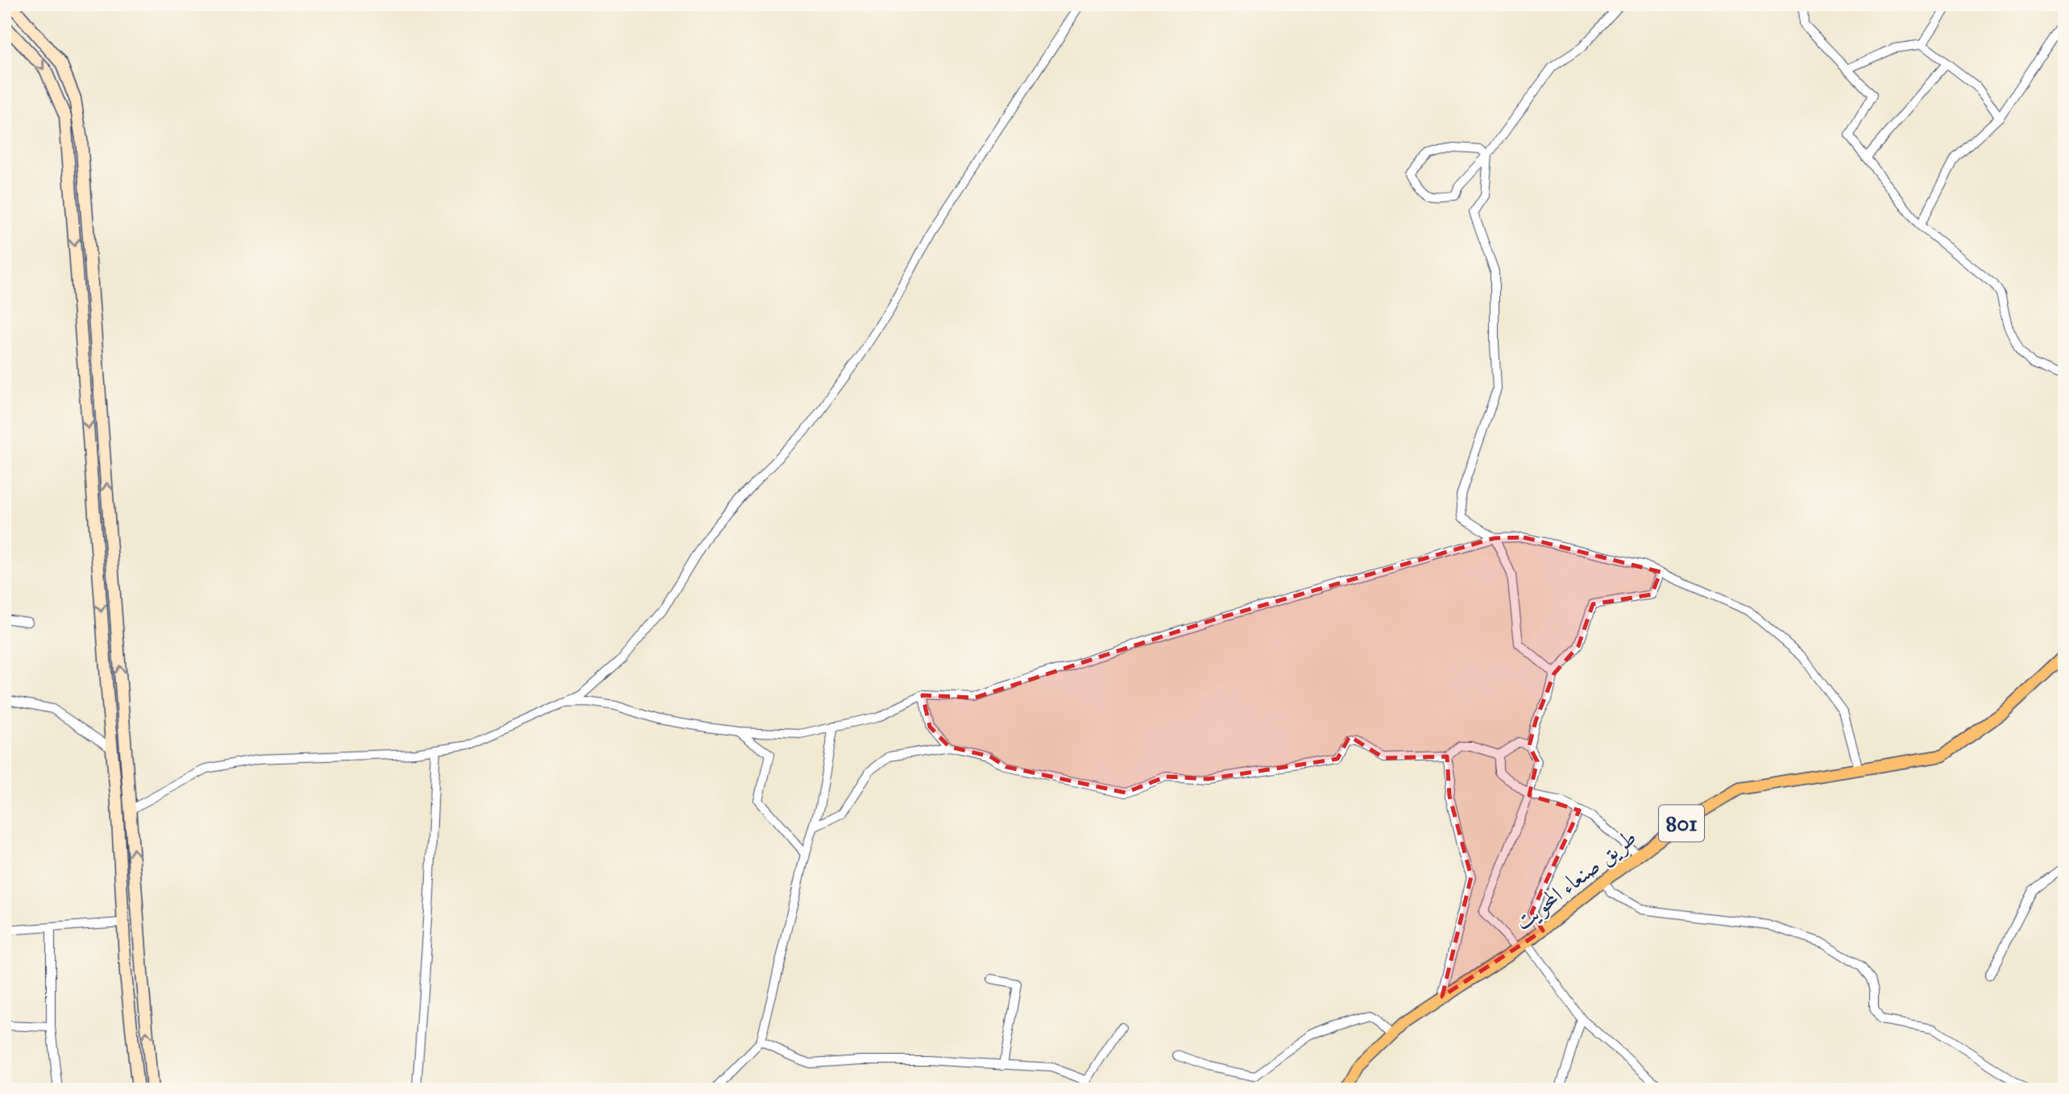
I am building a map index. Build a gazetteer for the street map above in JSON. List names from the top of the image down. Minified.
{"streets":{"main road":["801","طريق صنعاء المحويت"]}}
